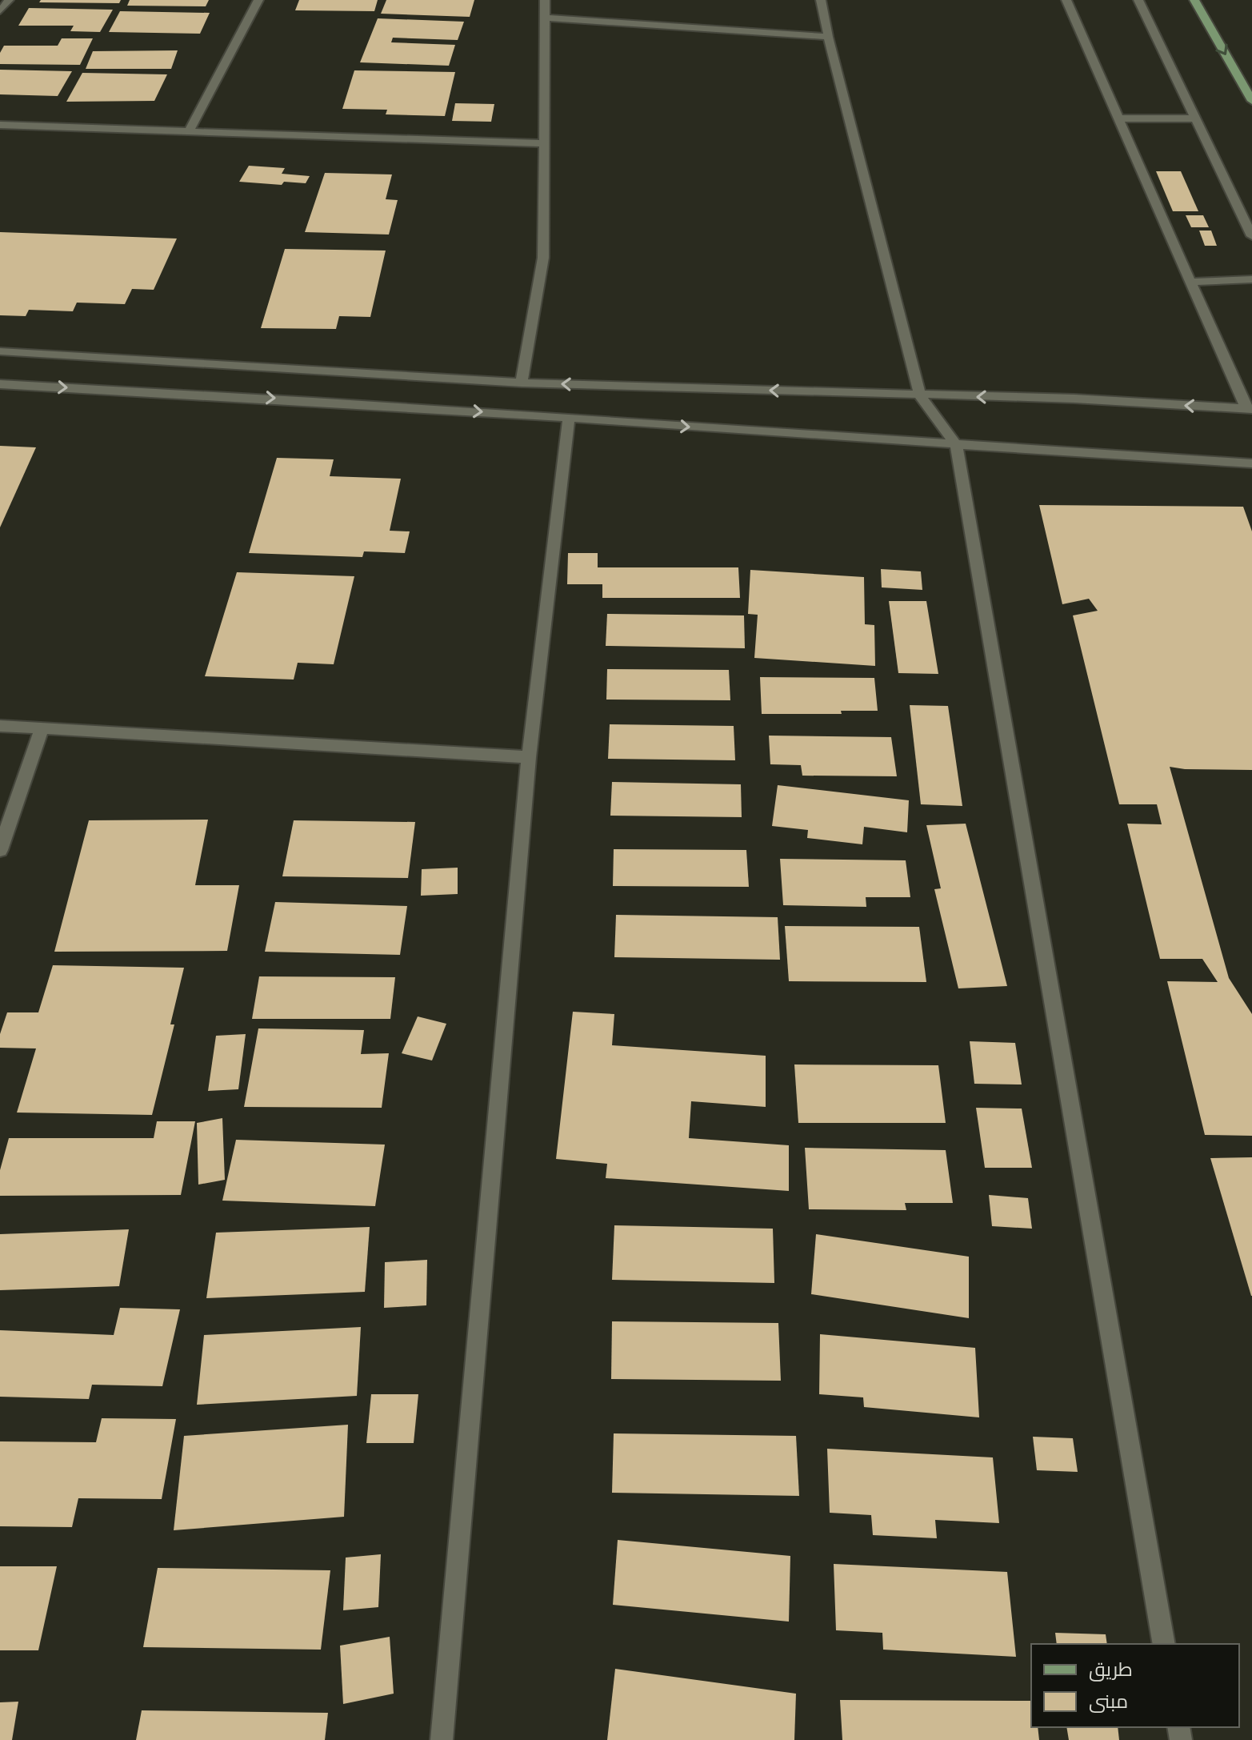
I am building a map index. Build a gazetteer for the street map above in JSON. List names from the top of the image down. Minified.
{"legend":["طريق","مبنى"]}
